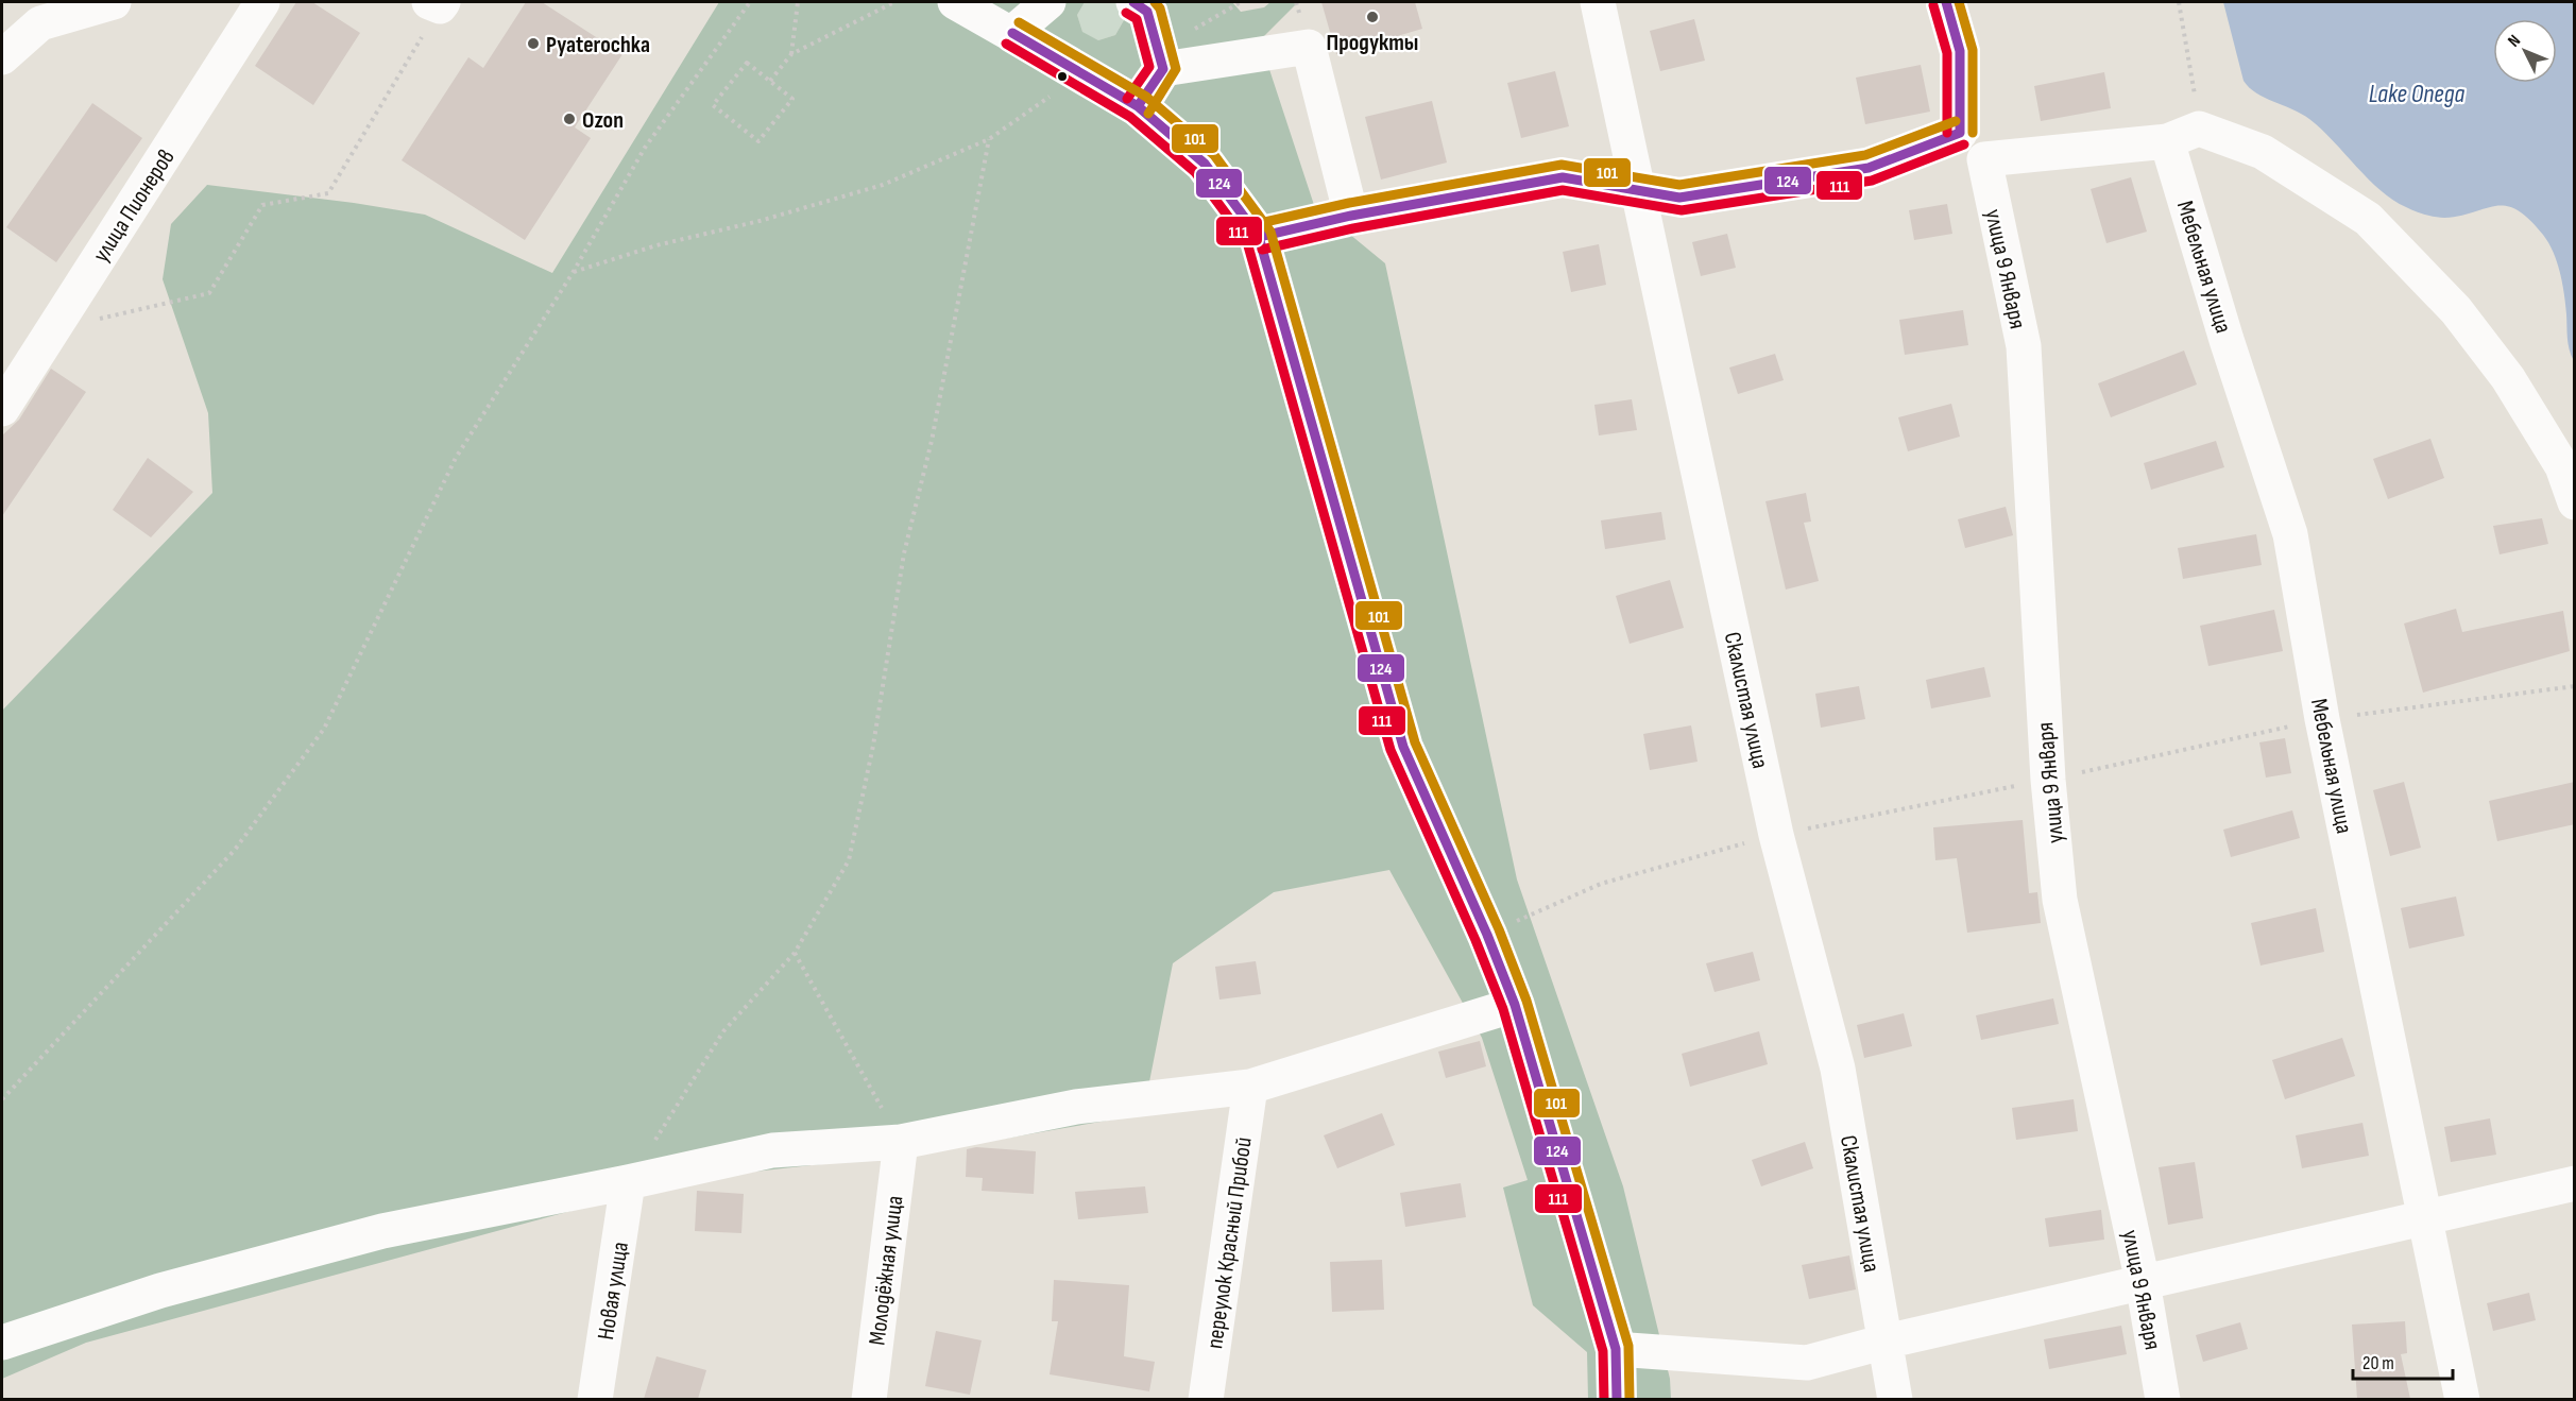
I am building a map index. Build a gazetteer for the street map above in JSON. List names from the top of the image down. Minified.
{"streets":{"street":["улица Пионеров","Мебельная улица","улица 9 Января","Скалистая улица","переулок Красный Прибой","Молодёжная улица","Новая улица"]},"water":["Lake Onega"],"places":["Продукты","Pyaterochka","Ozon"],"lines":["transit line 124","transit line 101","transit line 111"],"scale_bar":"20 m","north":"top left"}
